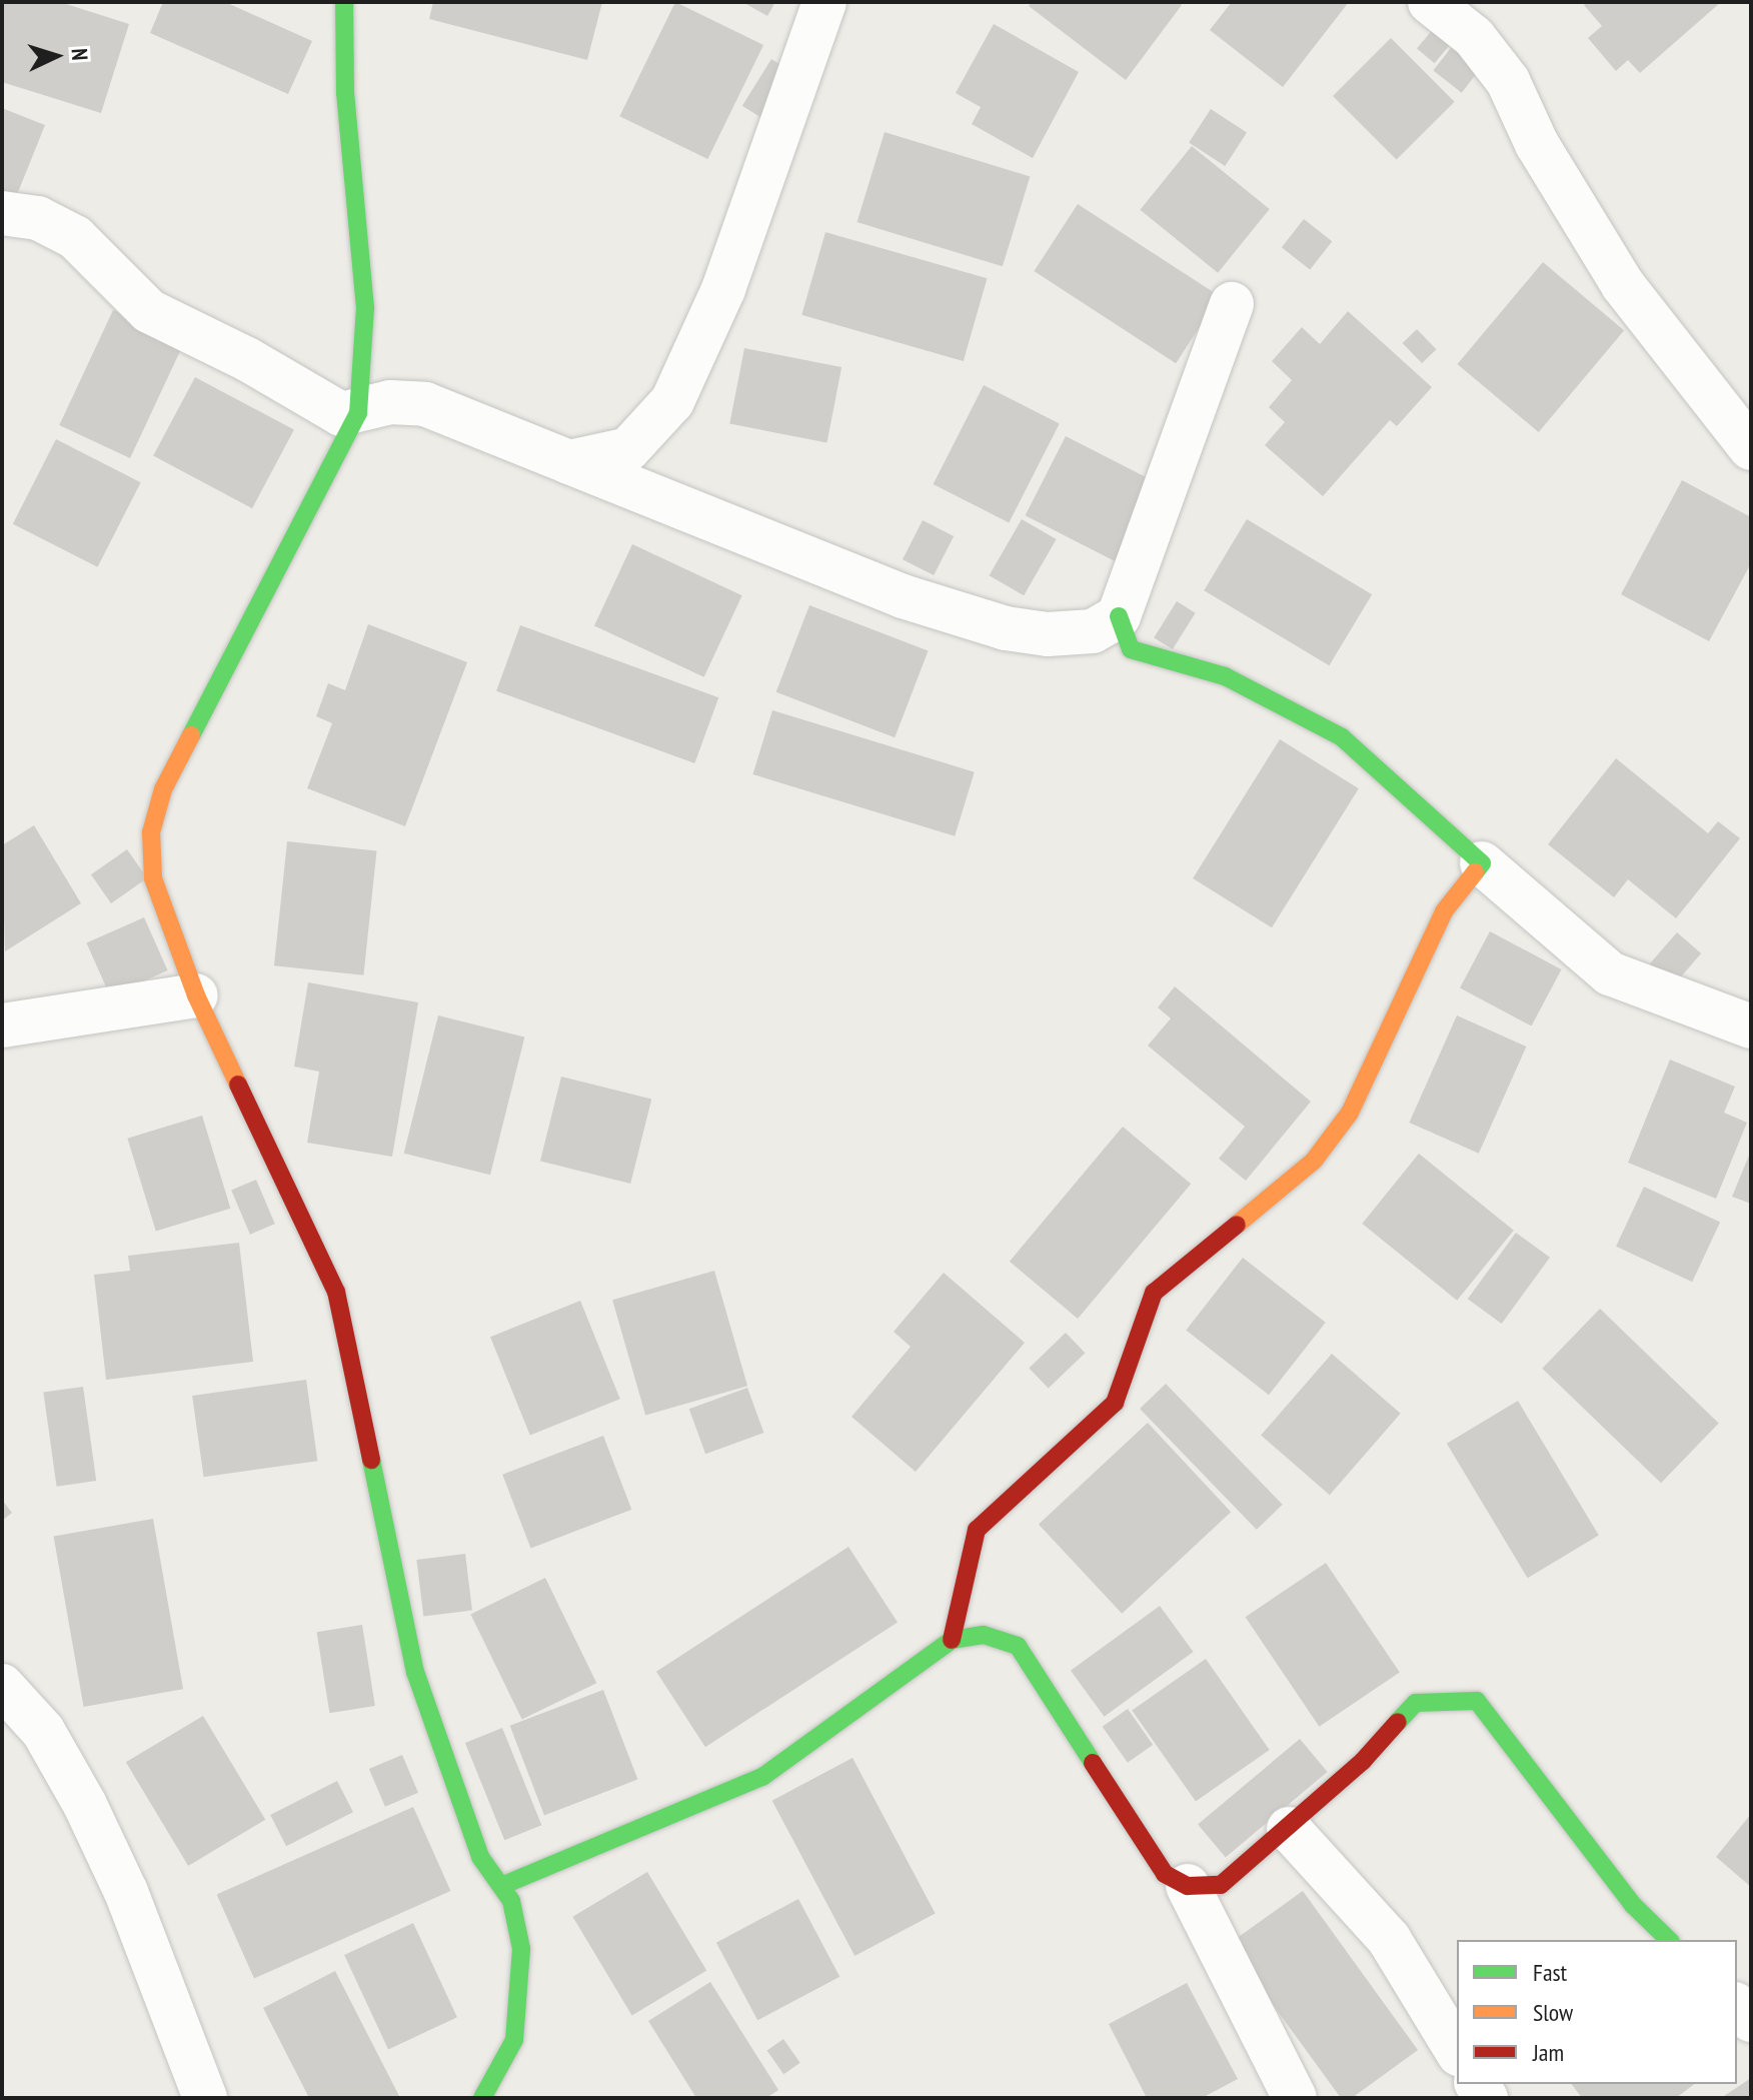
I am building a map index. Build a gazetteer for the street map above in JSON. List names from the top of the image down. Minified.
{"legend":["Fast","Slow","Jam"],"north":"right"}
